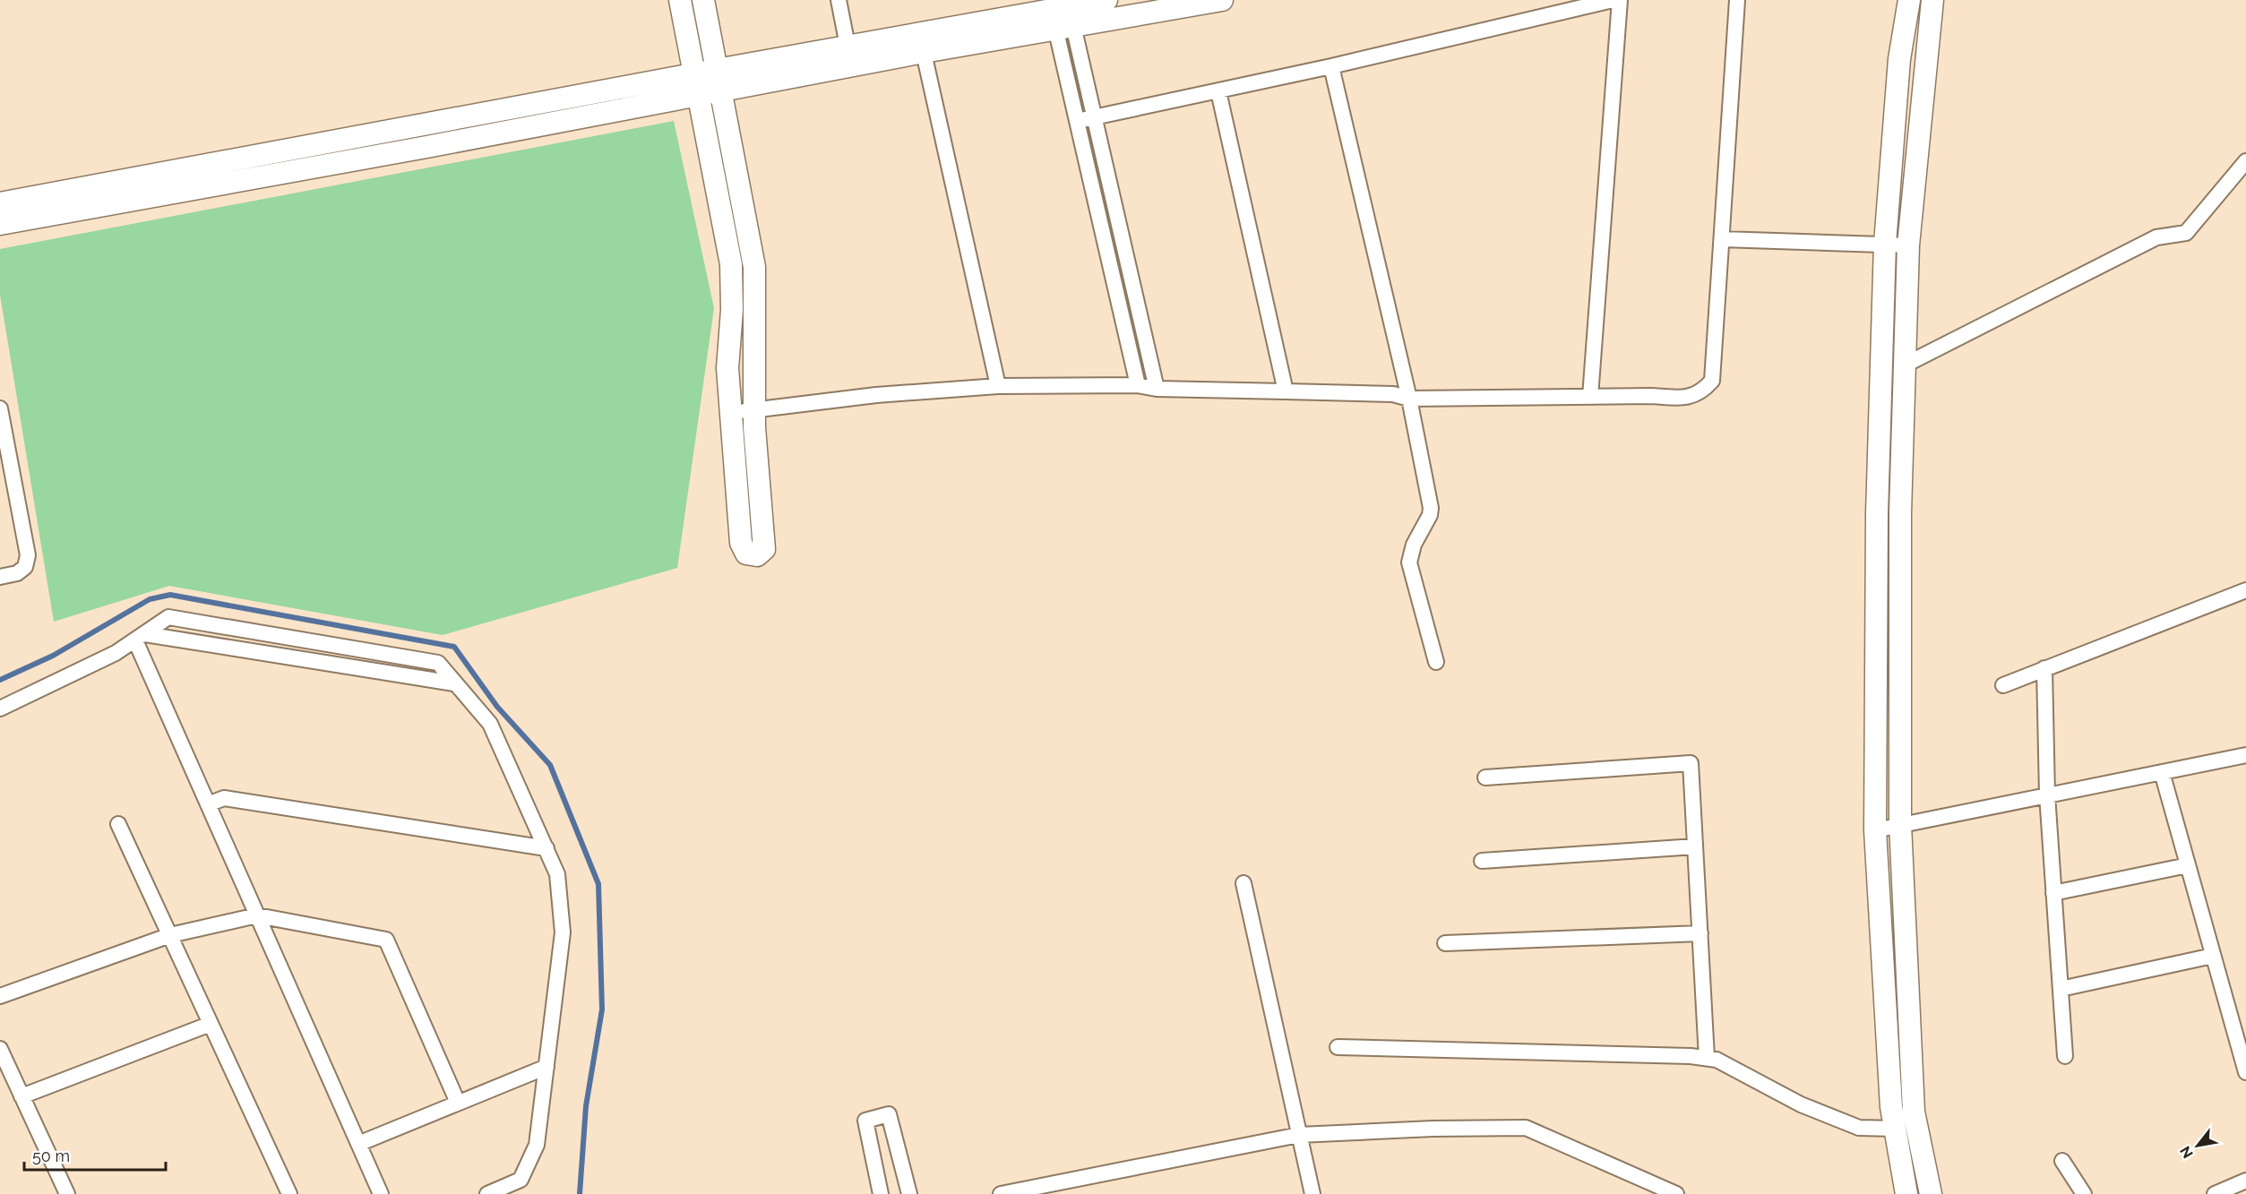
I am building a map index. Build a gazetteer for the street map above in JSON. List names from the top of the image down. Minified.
{"scale_bar":"50 m","north":"bottom left"}
